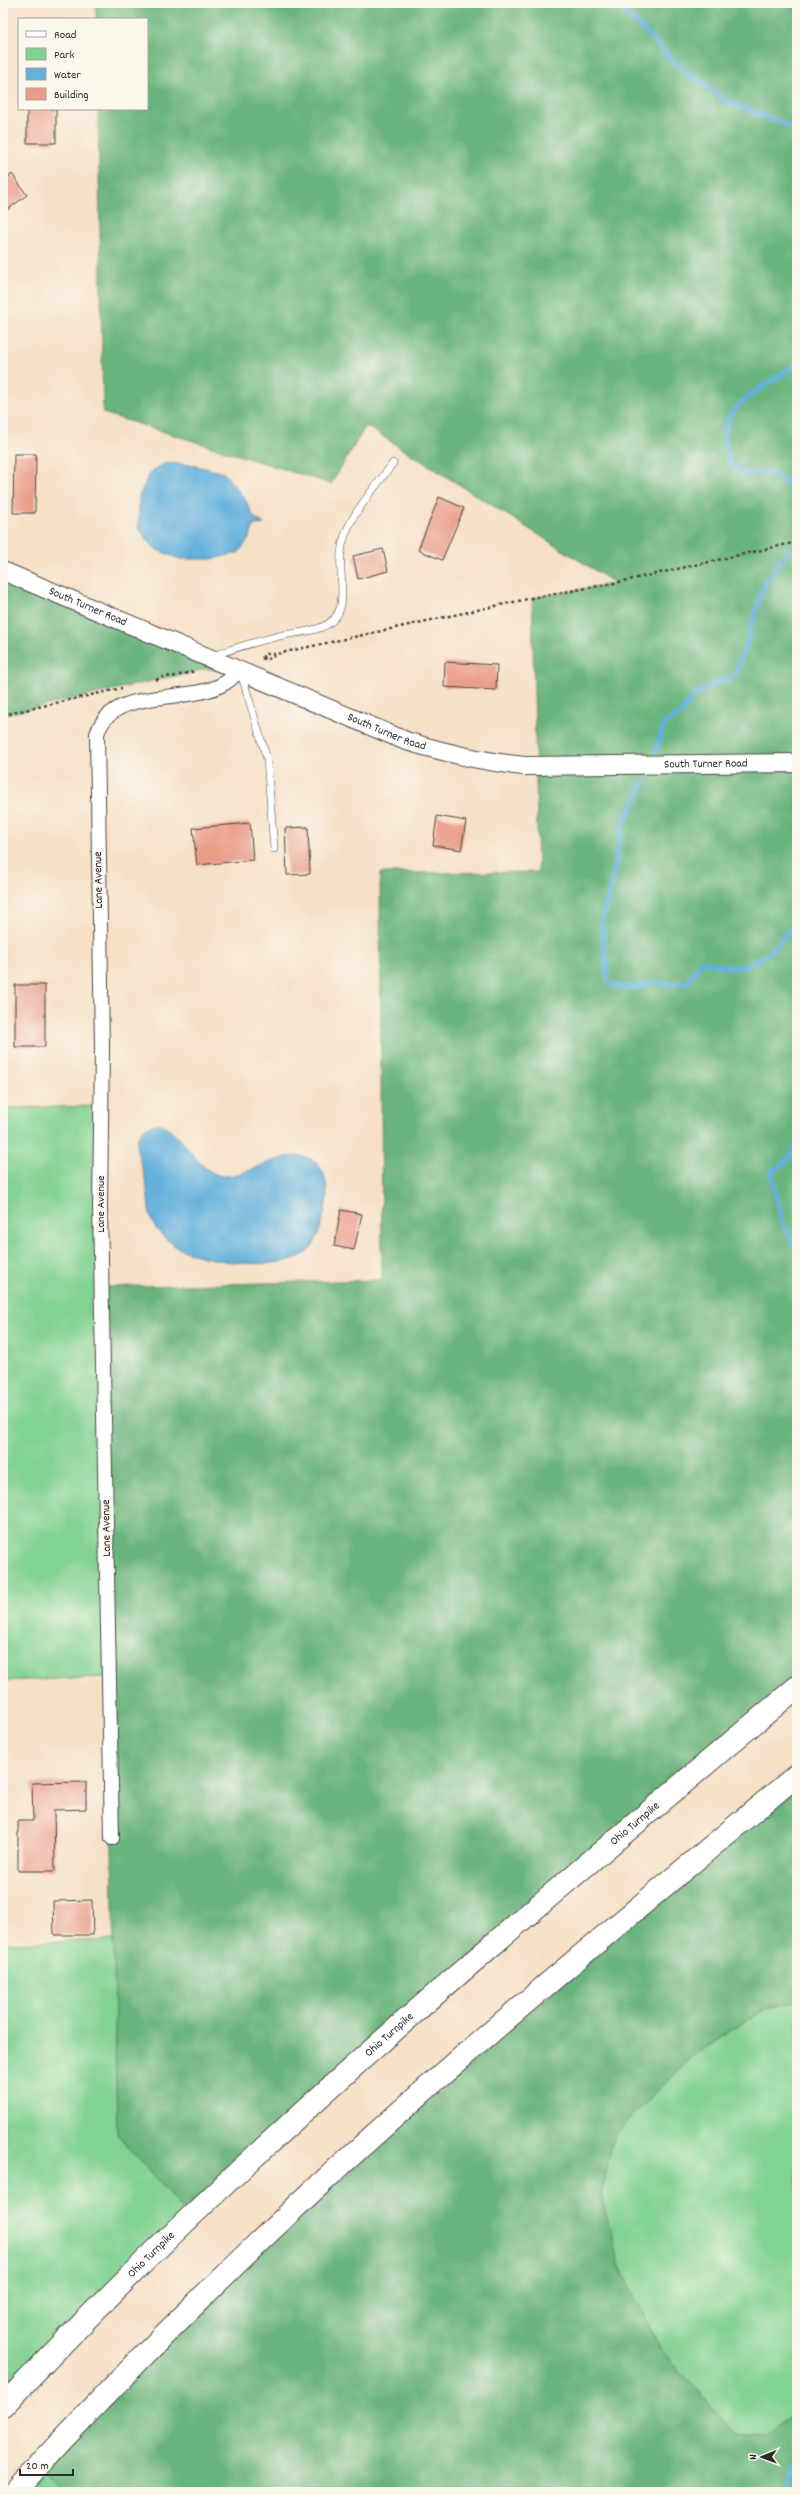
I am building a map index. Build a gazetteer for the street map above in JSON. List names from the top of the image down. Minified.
{"streets":{"highway":["Ohio Turnpike"],"street":["South Turner Road","Lane Avenue"]},"crossings":[["South Turner Road","Lane Avenue"]],"legend":["Road","Park","Water","Building"],"scale_bar":"20 m","north":"left"}
